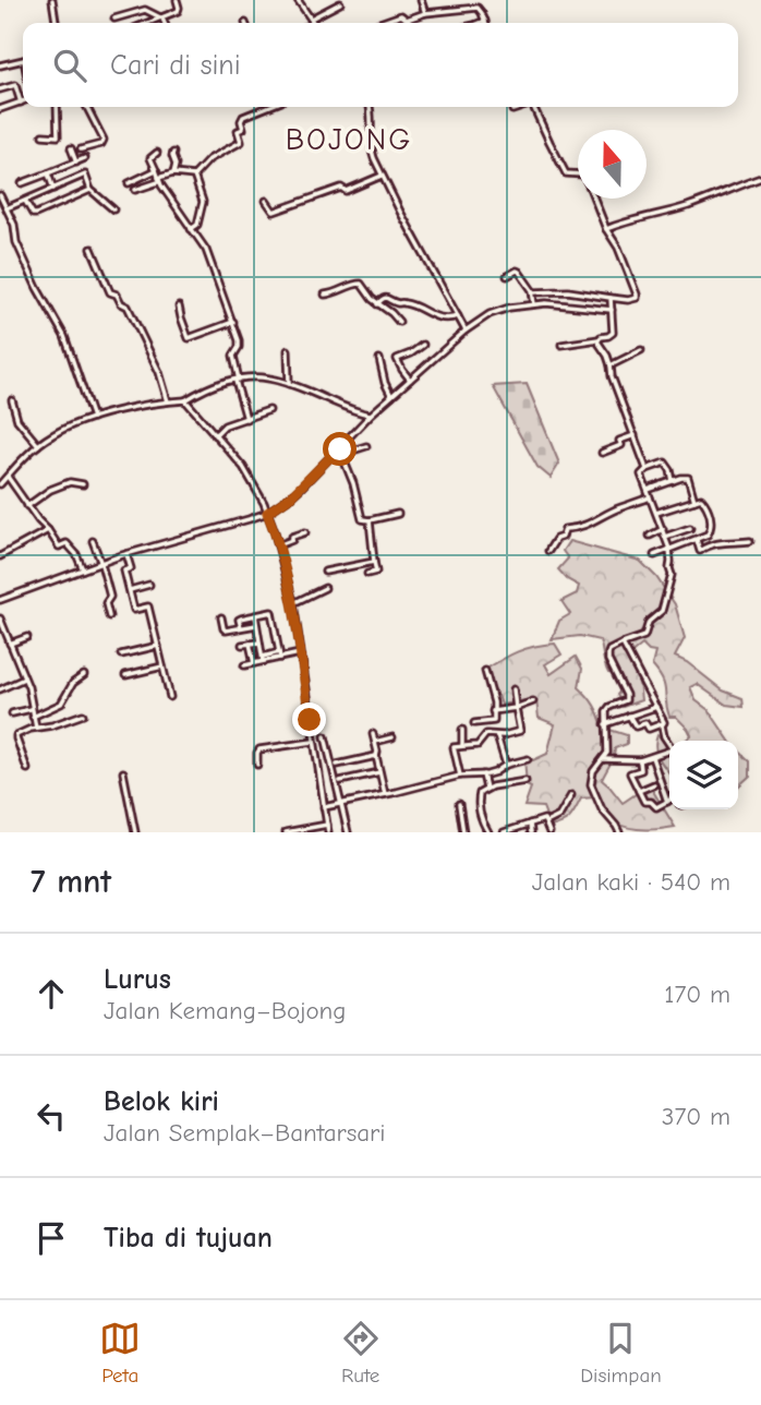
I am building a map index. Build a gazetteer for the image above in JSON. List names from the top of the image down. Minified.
{"districts":["BOJONG"],"north":"top","page":{"search":"Cari di sini","heading":["7 mnt","Jalan kaki · 540 m"],"list":[["Lurus","Jalan Kemang–Bojong","170 m"],["Belok kiri","Jalan Semplak–Bantarsari","370 m"],"Tiba di tujuan"],"nav":["Peta","Rute","Disimpan"]}}
